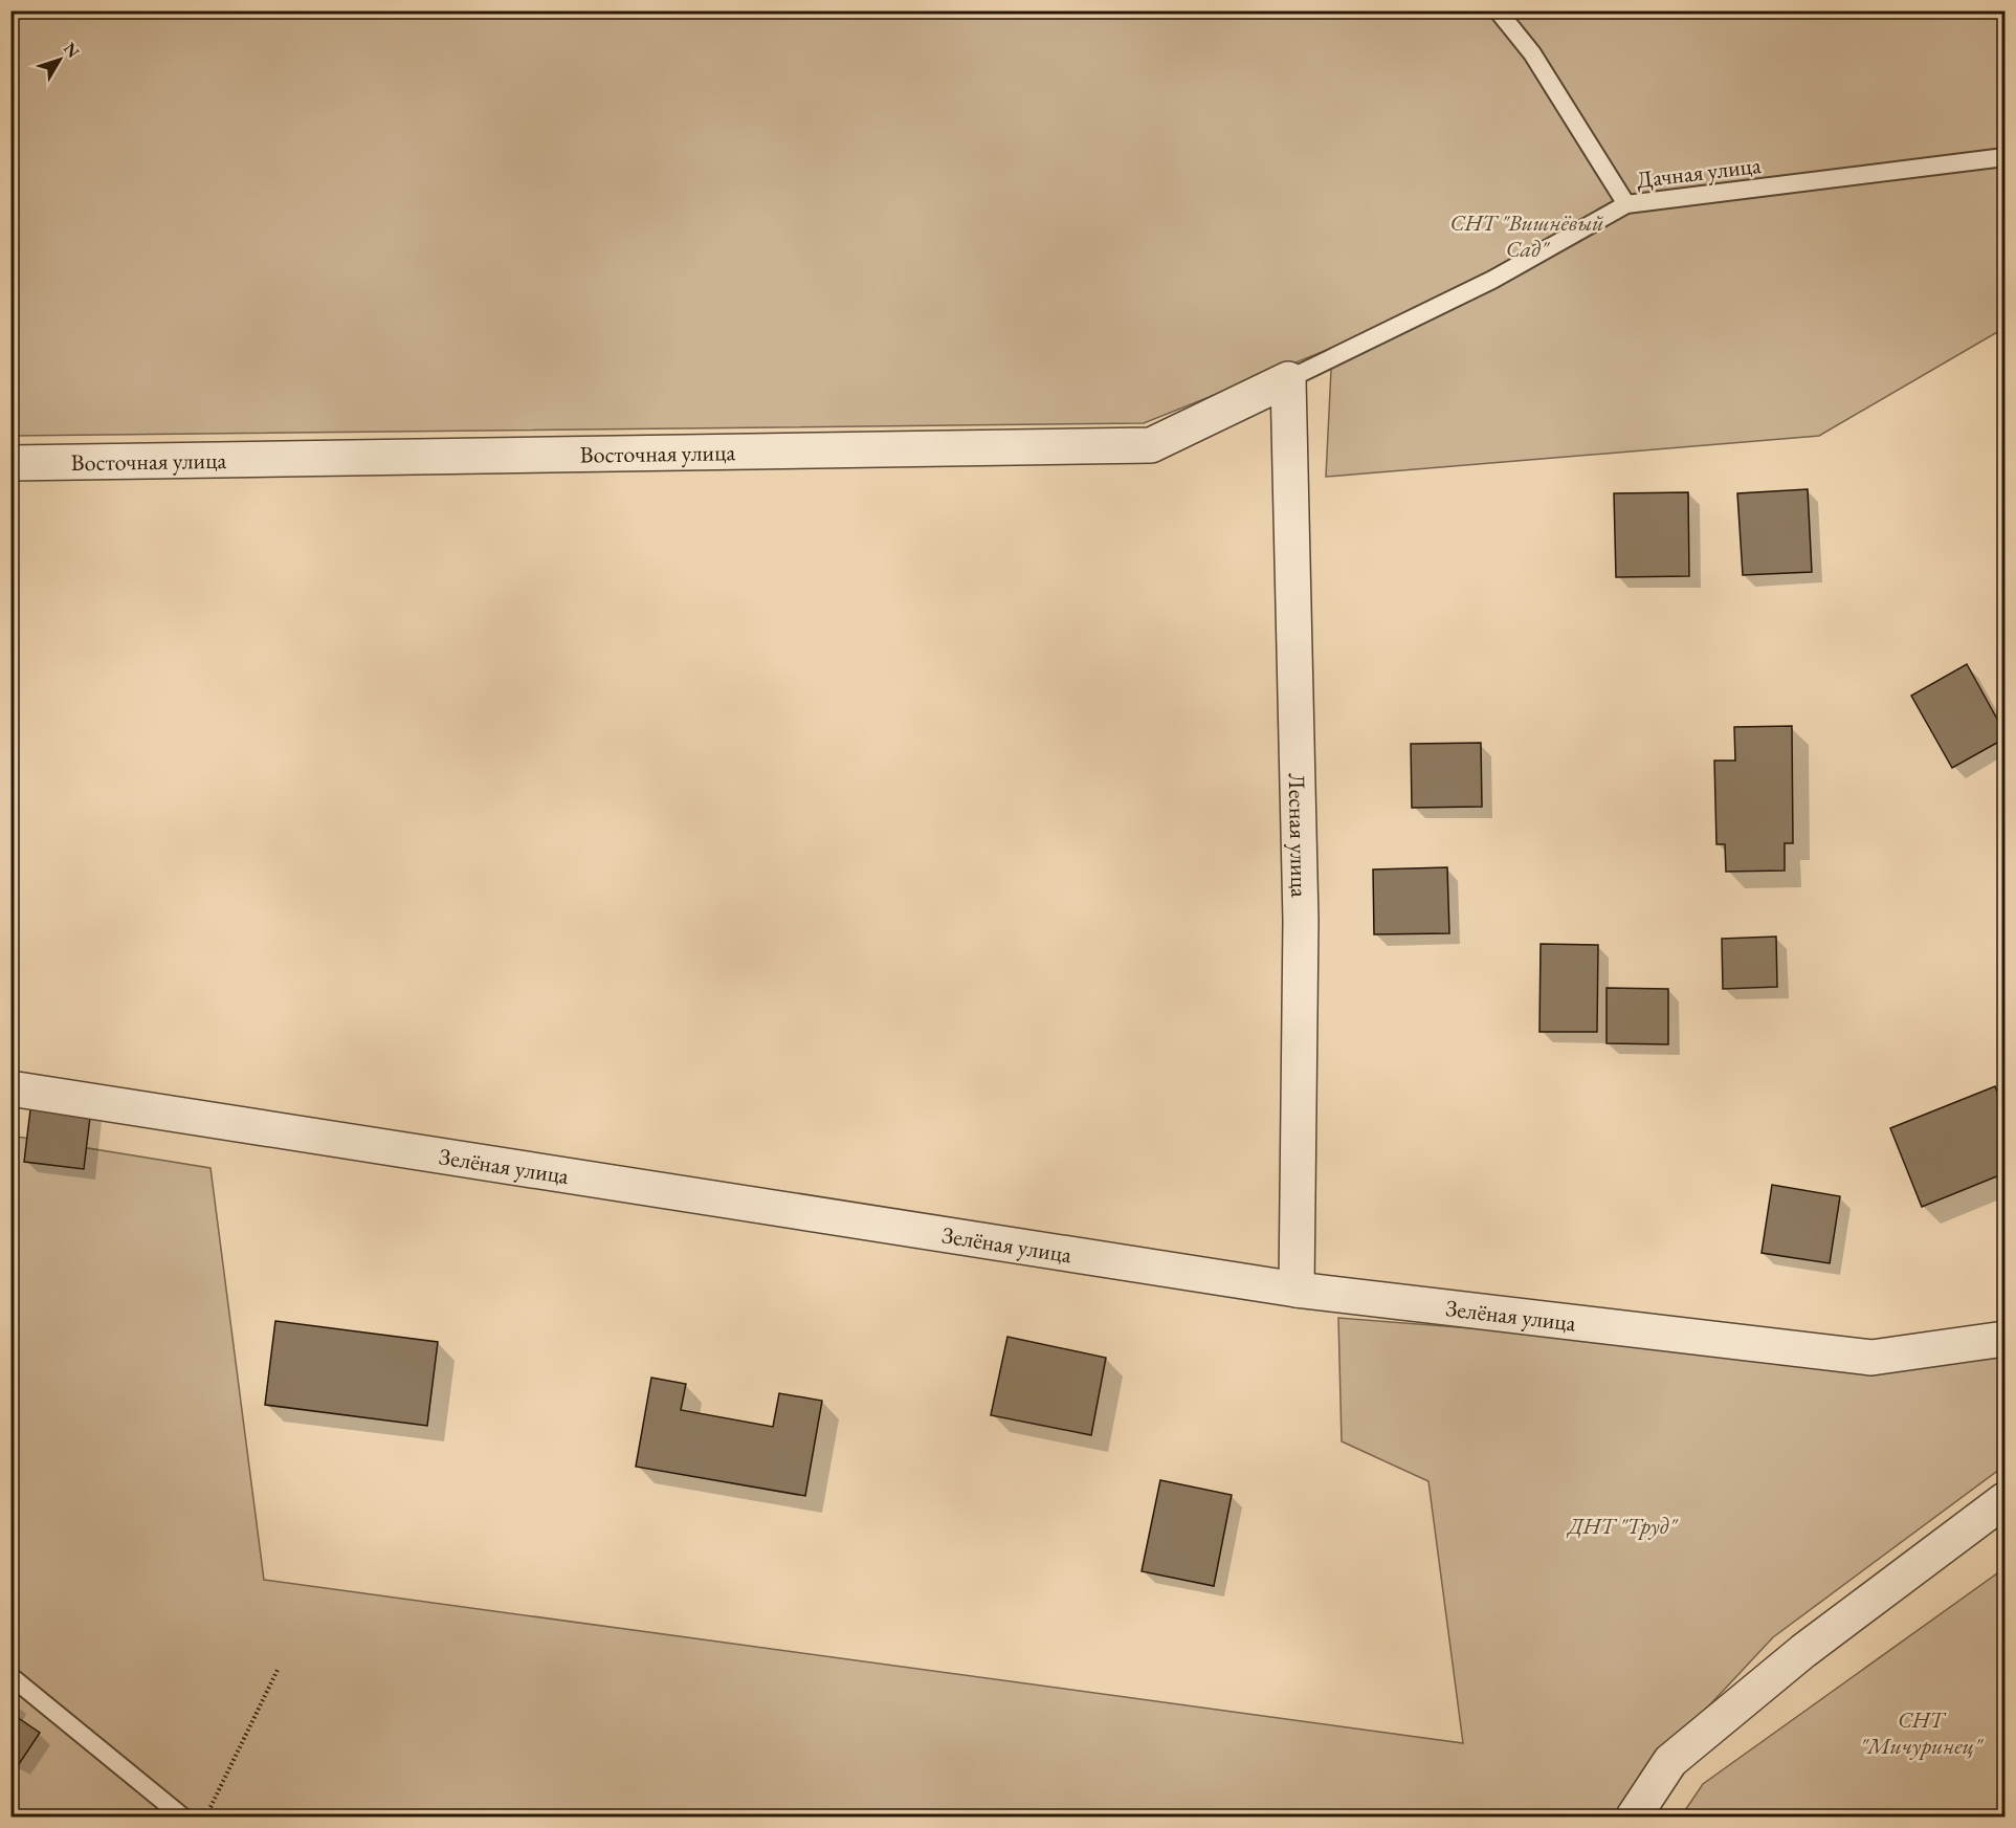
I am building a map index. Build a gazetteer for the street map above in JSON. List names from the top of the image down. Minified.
{"streets":{"street":["Восточная улица","Лесная улица","Зелёная улица"],"lane":["Дачная улица"]},"crossings":[["Дачная улица","Восточная улица"],["Дачная улица","Лесная улица"],["Восточная улица","Лесная улица"],["Лесная улица","Зелёная улица"]],"parks":["СНТ \"Вишнёвый Сад\"","ДНТ \"Труд\"","СНТ \"Мичуринец\""],"north":"top right"}
